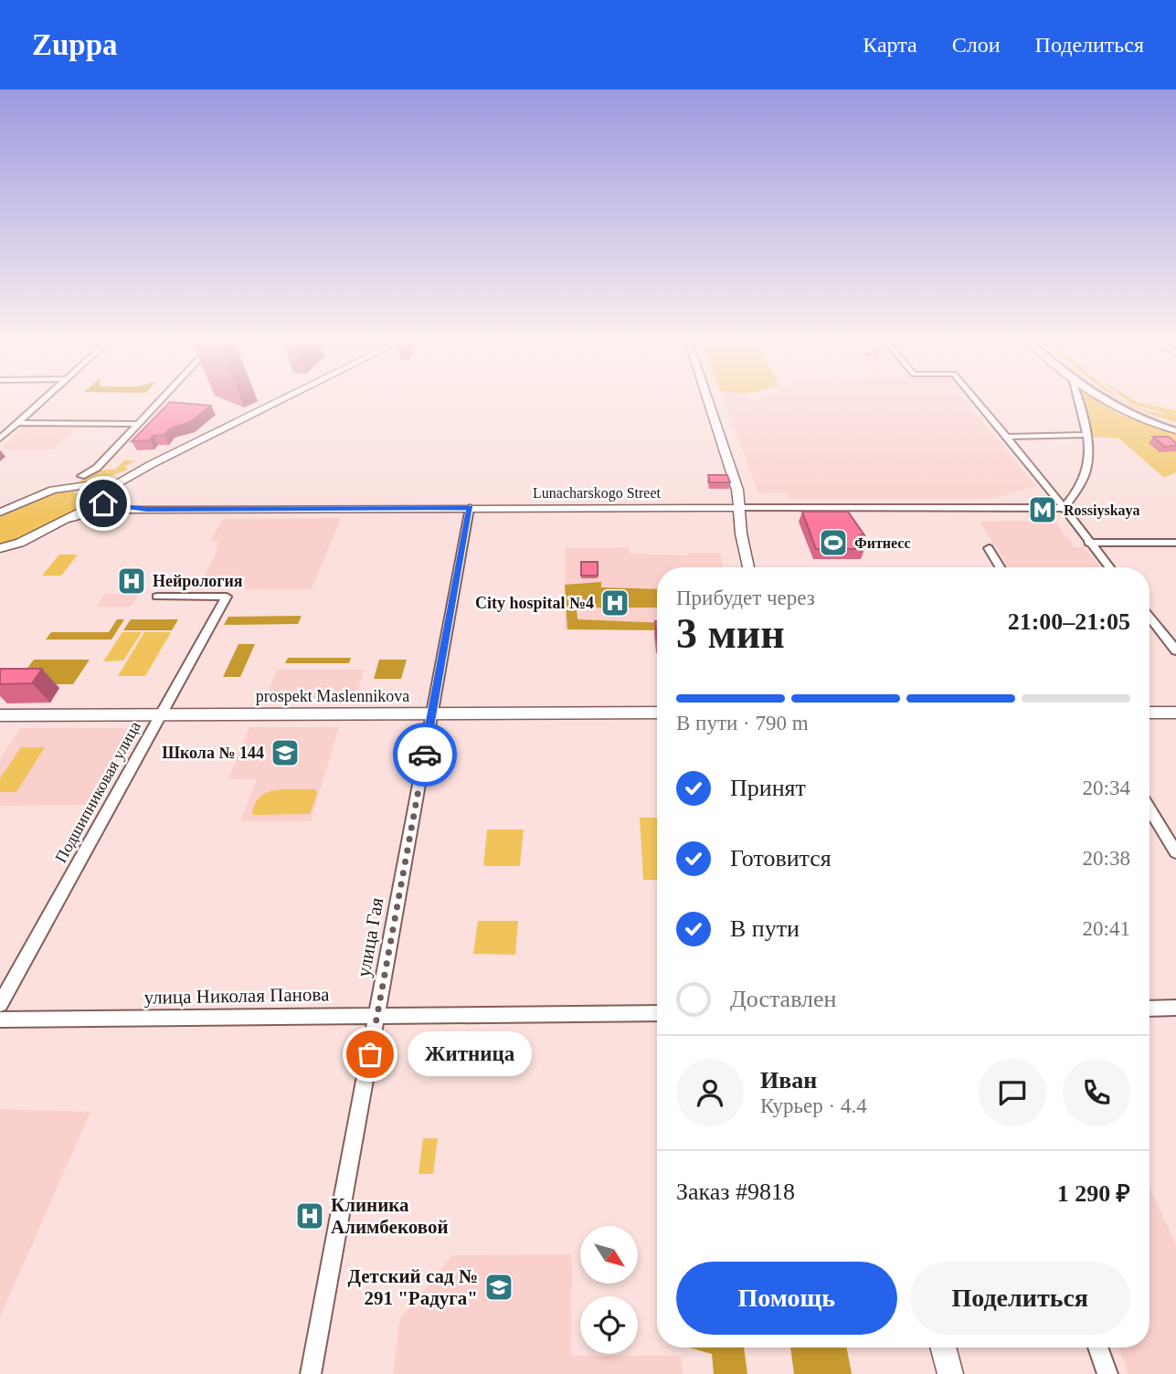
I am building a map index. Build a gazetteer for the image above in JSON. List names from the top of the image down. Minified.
{"streets":{"main road":["Lunacharskogo Street","prospekt Maslennikova"],"street":["Подшипниковая улица","улица Гая","улица Николая Панова"]},"crossings":[["Lunacharskogo Street","улица Гая"],["prospekt Maslennikova","Подшипниковая улица"],["prospekt Maslennikova","улица Гая"],["улица Гая","улица Николая Панова"]],"places":{"metro station":["Rossiyskaya"],"sports":["Фитнесс"],"hospital":["Нейрология","City hospital №4","Клиника Алимбековой"],"school or university":["Школа № 144","Детский сад № 291 \"Радуга\""],"other":["Житница"]},"north":"bottom right","page":{"header":"Zuppa","nav":["Карта","Слои","Поделиться"],"heading":["3 мин","Прибудет через","21:00–21:05"],"panel":["Иван","Курьер · 4.4","Заказ #9818","1 290 ₽"],"bar":"В пути · 790 m","list":[["Принят","20:34"],["Готовится","20:38"],["В пути","20:41"],"Доставлен"],"bubble":"Житница","buttons":["Помощь","Поделиться"]}}
